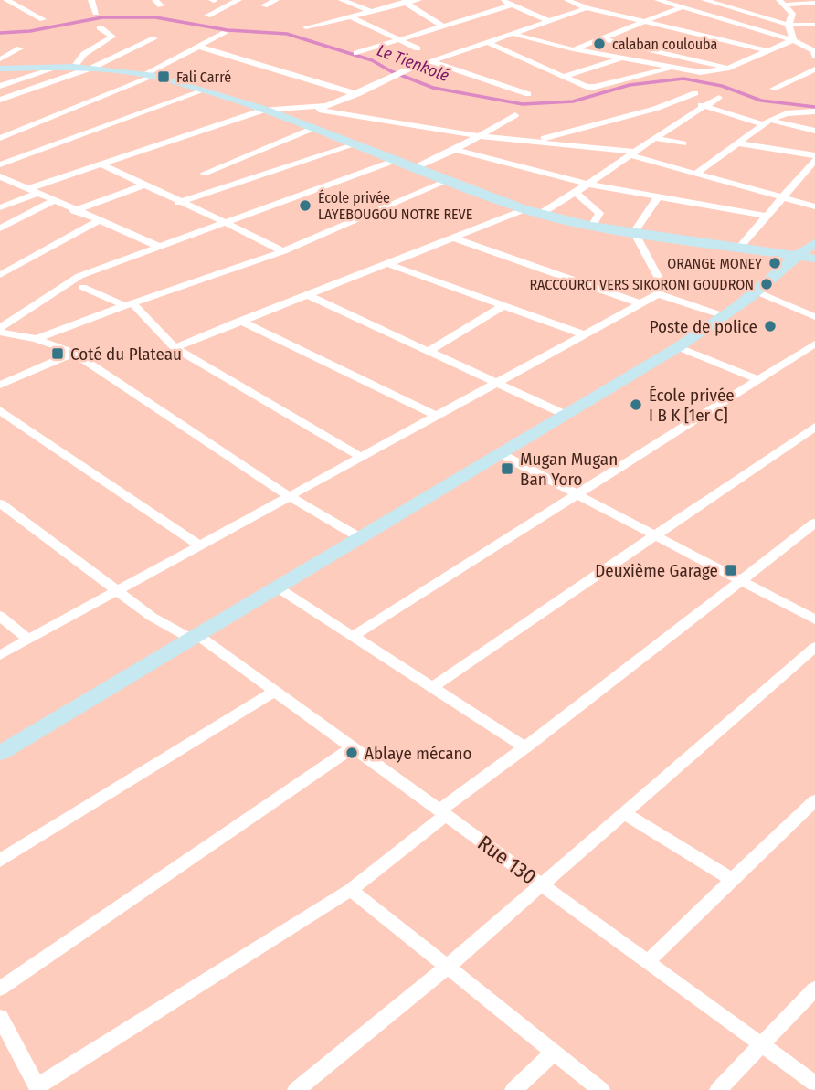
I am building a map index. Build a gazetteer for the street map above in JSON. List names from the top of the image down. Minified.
{"streets":{"street":["Rue 130"]},"water":["Le Tienkolé"],"places":{"other":["calaban coulouba","École privée LAYEBOUGOU NOTRE REVE","ORANGE MONEY","RACCOURCI VERS SIKORONI GOUDRON","Poste de police","École privée I B K [1er C]","Ablaye mécano"],"transit":["Fali Carré","Coté du Plateau","Mugan Mugan Ban Yoro","Deuxième Garage"]}}
